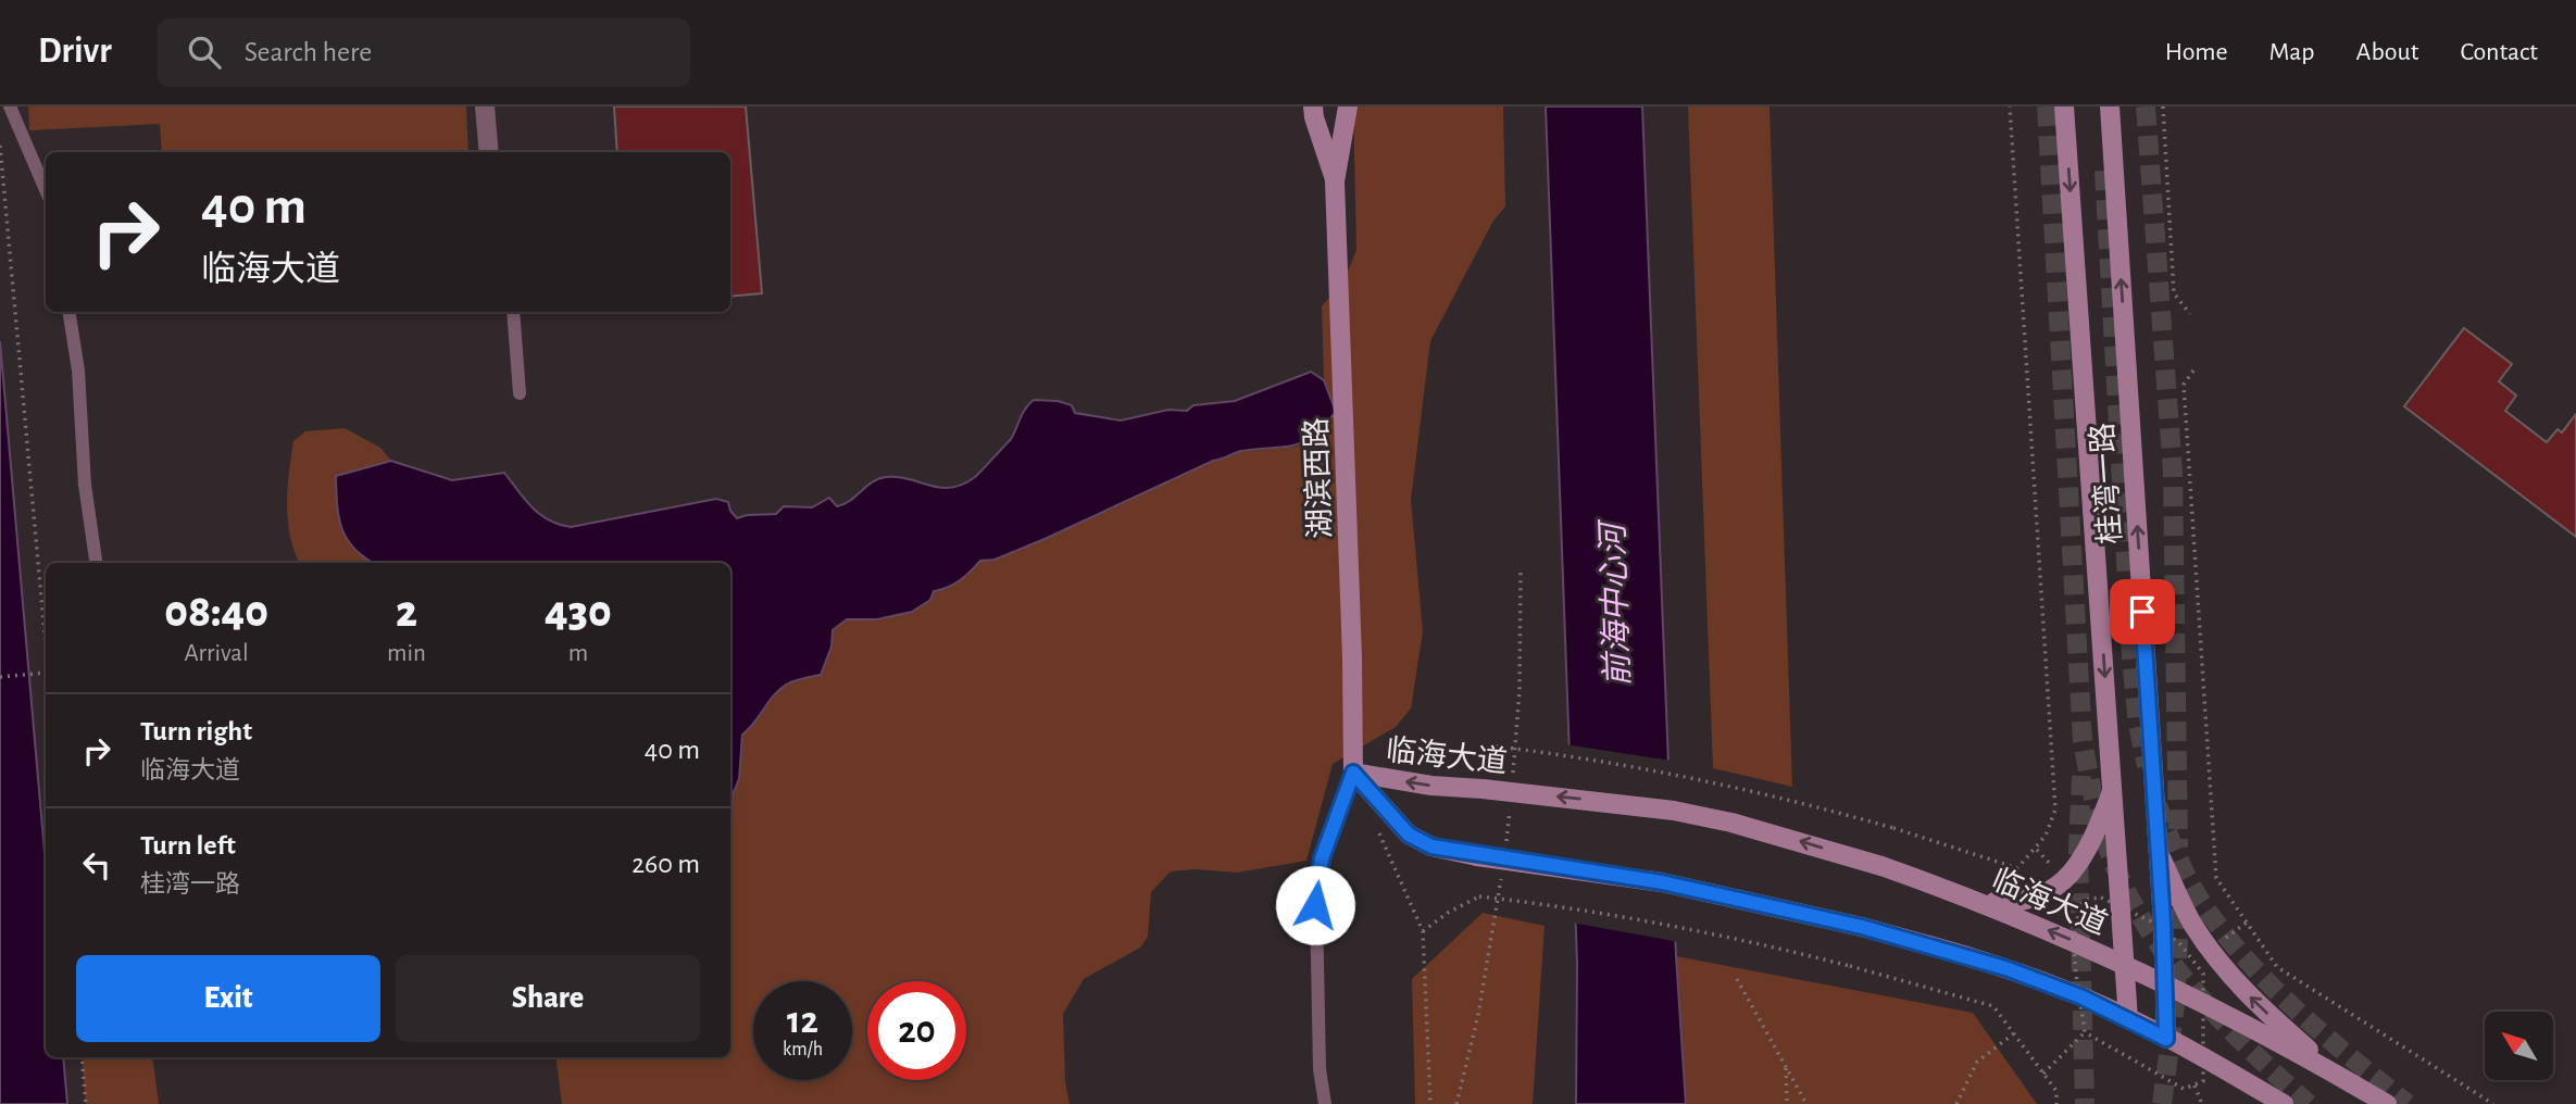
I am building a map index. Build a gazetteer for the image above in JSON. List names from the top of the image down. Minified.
{"streets":{"main road":["湖滨西路","桂湾一路","临海大道"]},"crossings":[["湖滨西路","临海大道"],["桂湾一路","临海大道"]],"water":["前海中心河"],"north":"top left","page":{"header":"Drivr","search":"Search here","nav":["Home","Map","About","Contact"],"turn":["40 m","临海大道"],"eta":["08:40","Arrival","2","min","430","m"],"list":[{"name":"Turn right","note":"临海大道","value":"40 m"},{"name":"Turn left","note":"桂湾一路","value":"260 m"}],"buttons":["Exit","Share"],"speed":"12 km/h","limit":"20"}}
